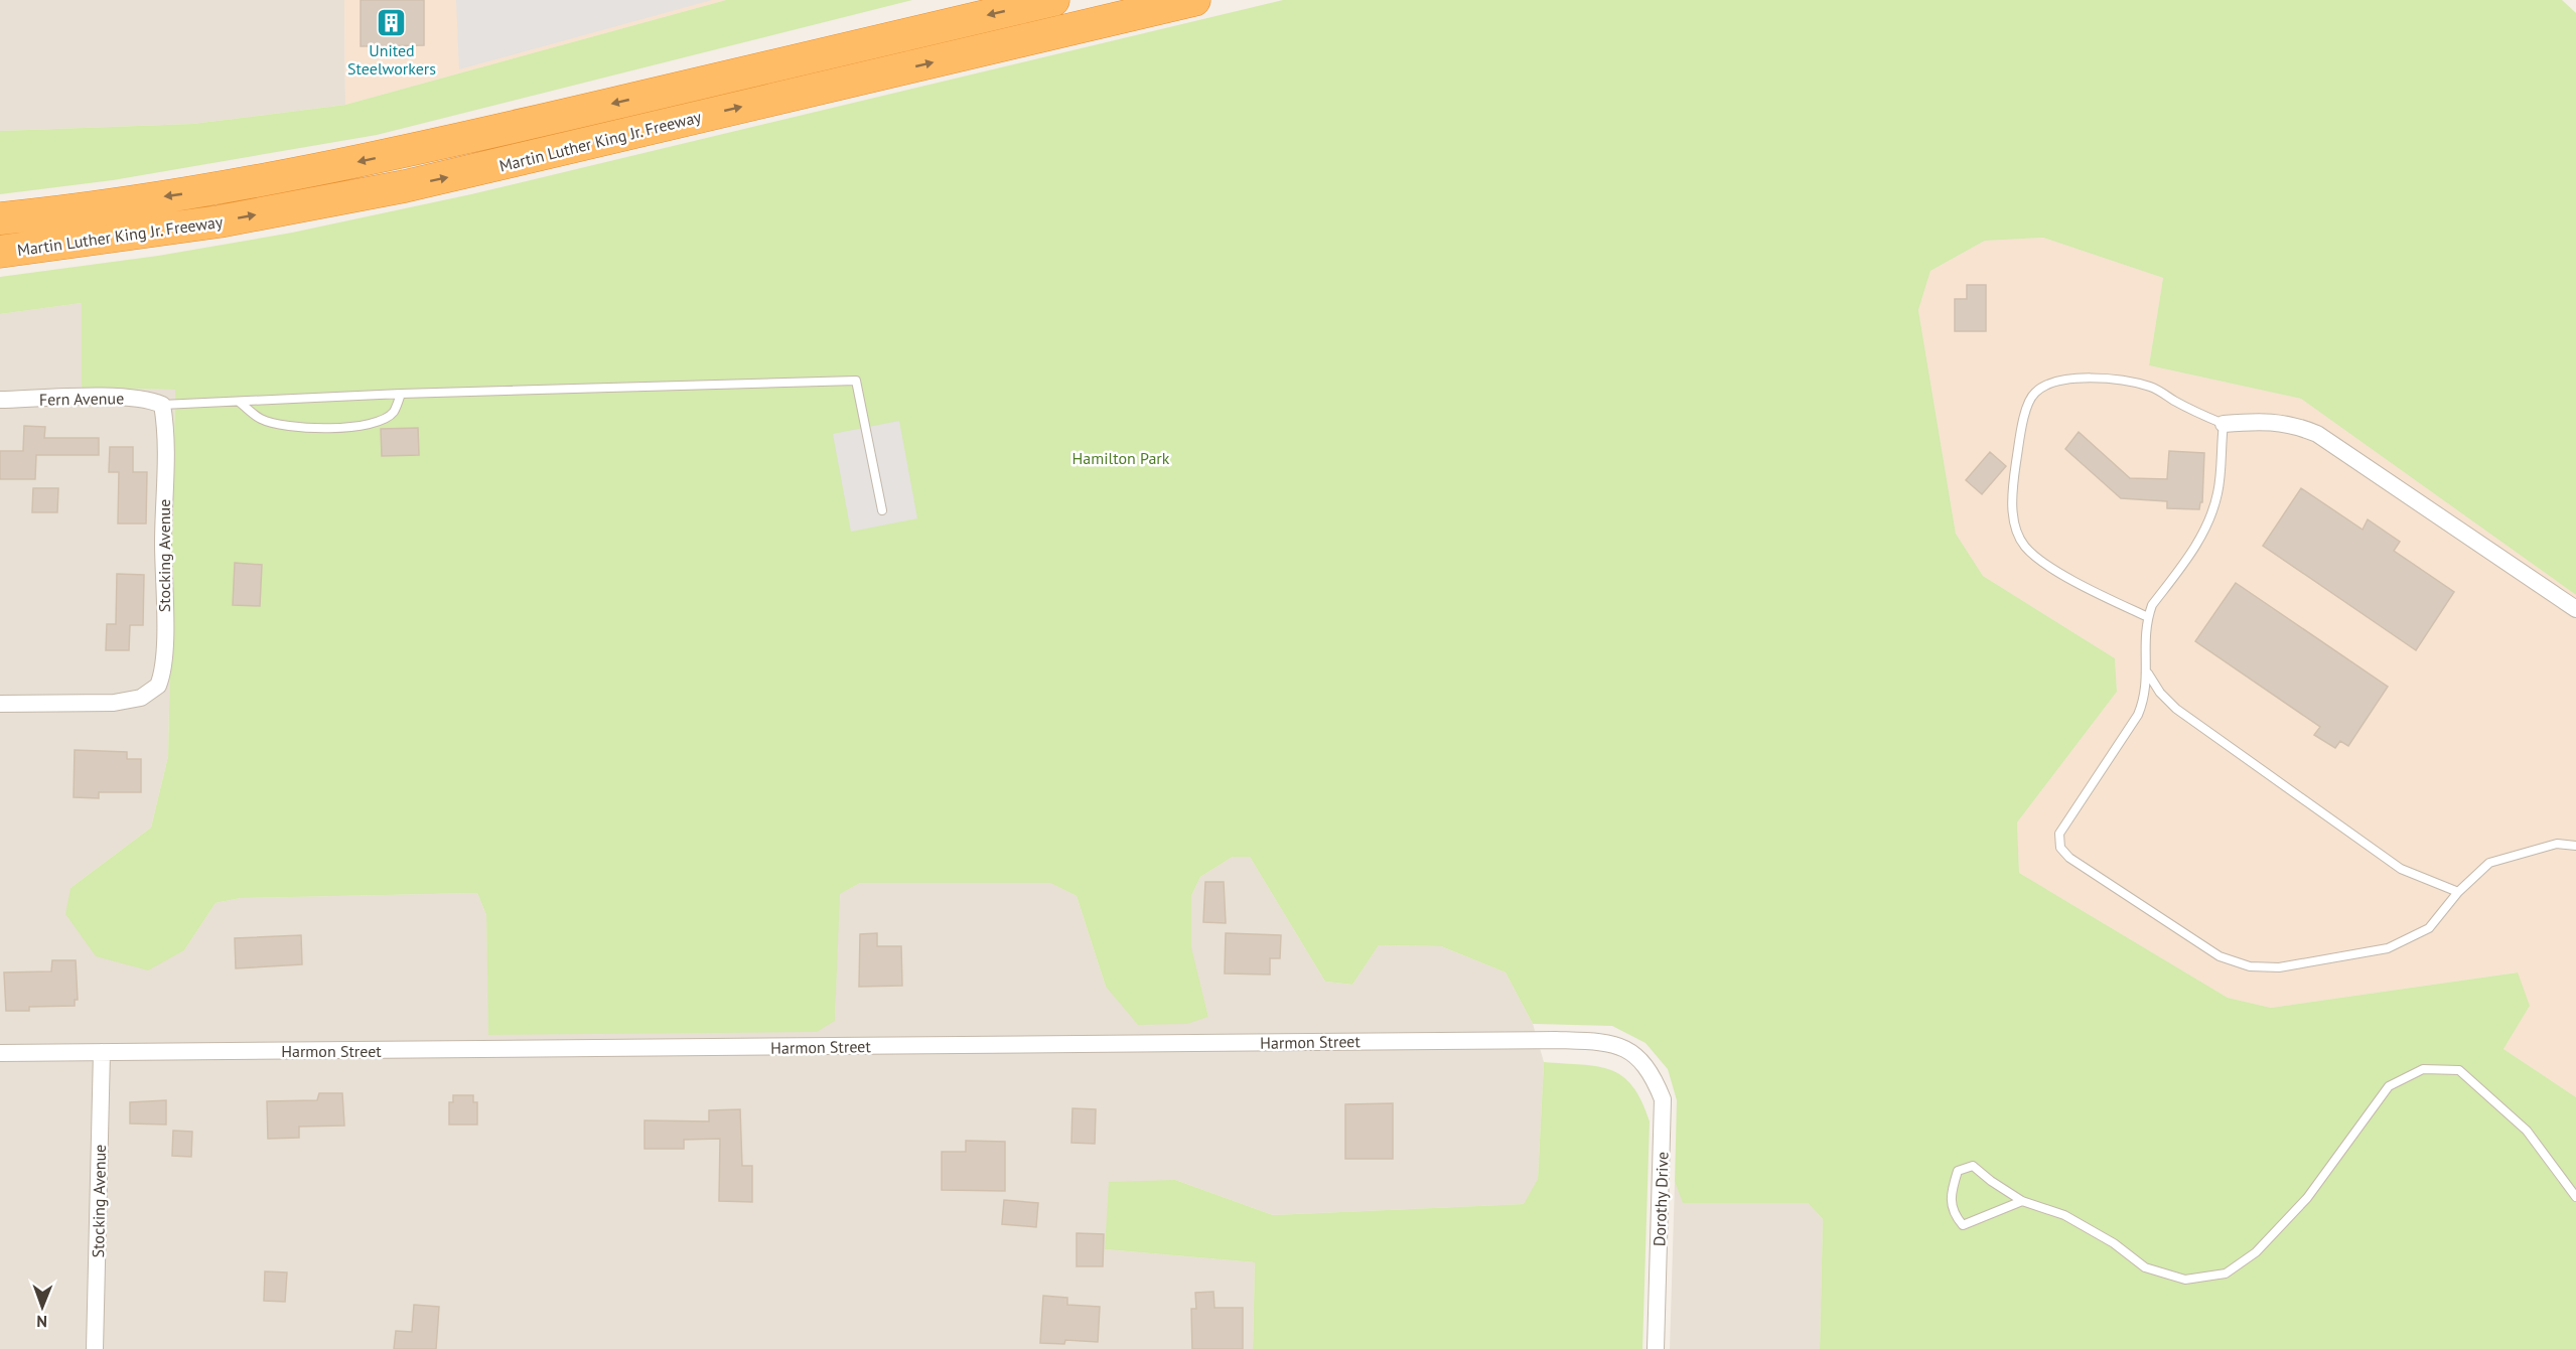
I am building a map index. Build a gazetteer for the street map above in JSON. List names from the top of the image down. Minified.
{"streets":{"highway":["Martin Luther King Jr. Freeway"],"street":["Fern Avenue","Stocking Avenue","Harmon Street","Dorothy Drive"]},"crossings":[["Fern Avenue","Stocking Avenue"],["Stocking Avenue","Harmon Street"],["Harmon Street","Dorothy Drive"]],"parks":["Hamilton Park"],"places":{"building":["United Steelworkers"]},"north":"bottom"}
